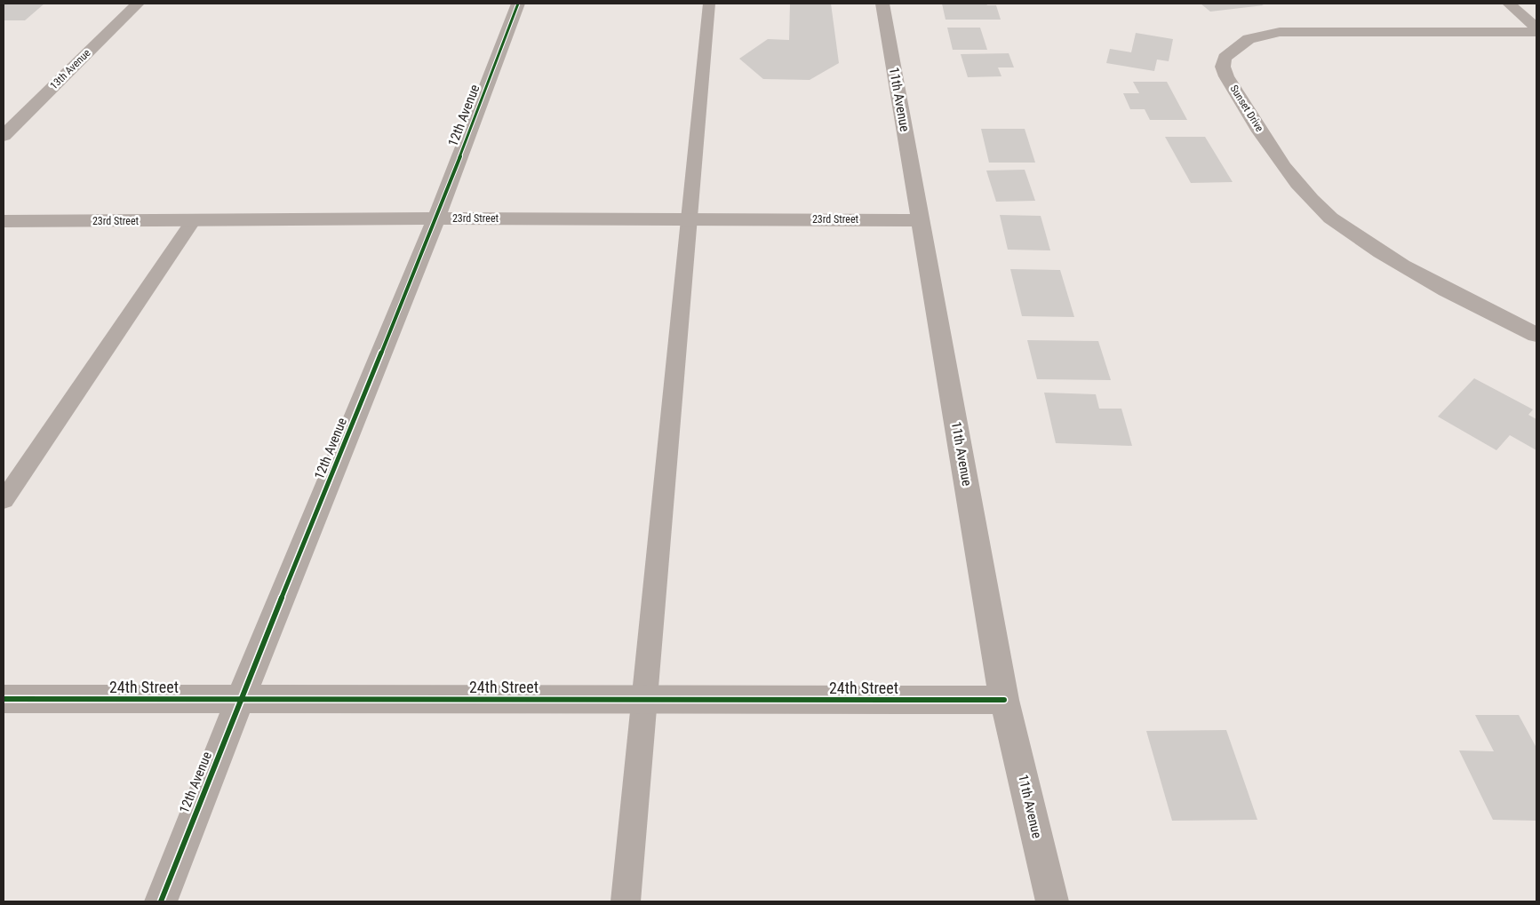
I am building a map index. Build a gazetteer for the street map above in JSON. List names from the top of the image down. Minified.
{"streets":{"street":["13th Avenue","11th Avenue","Sunset Drive","12th Avenue","23rd Street","24th Street"]},"crossings":[["11th Avenue","23rd Street"],["11th Avenue","24th Street"],["12th Avenue","23rd Street"],["12th Avenue","24th Street"]]}
